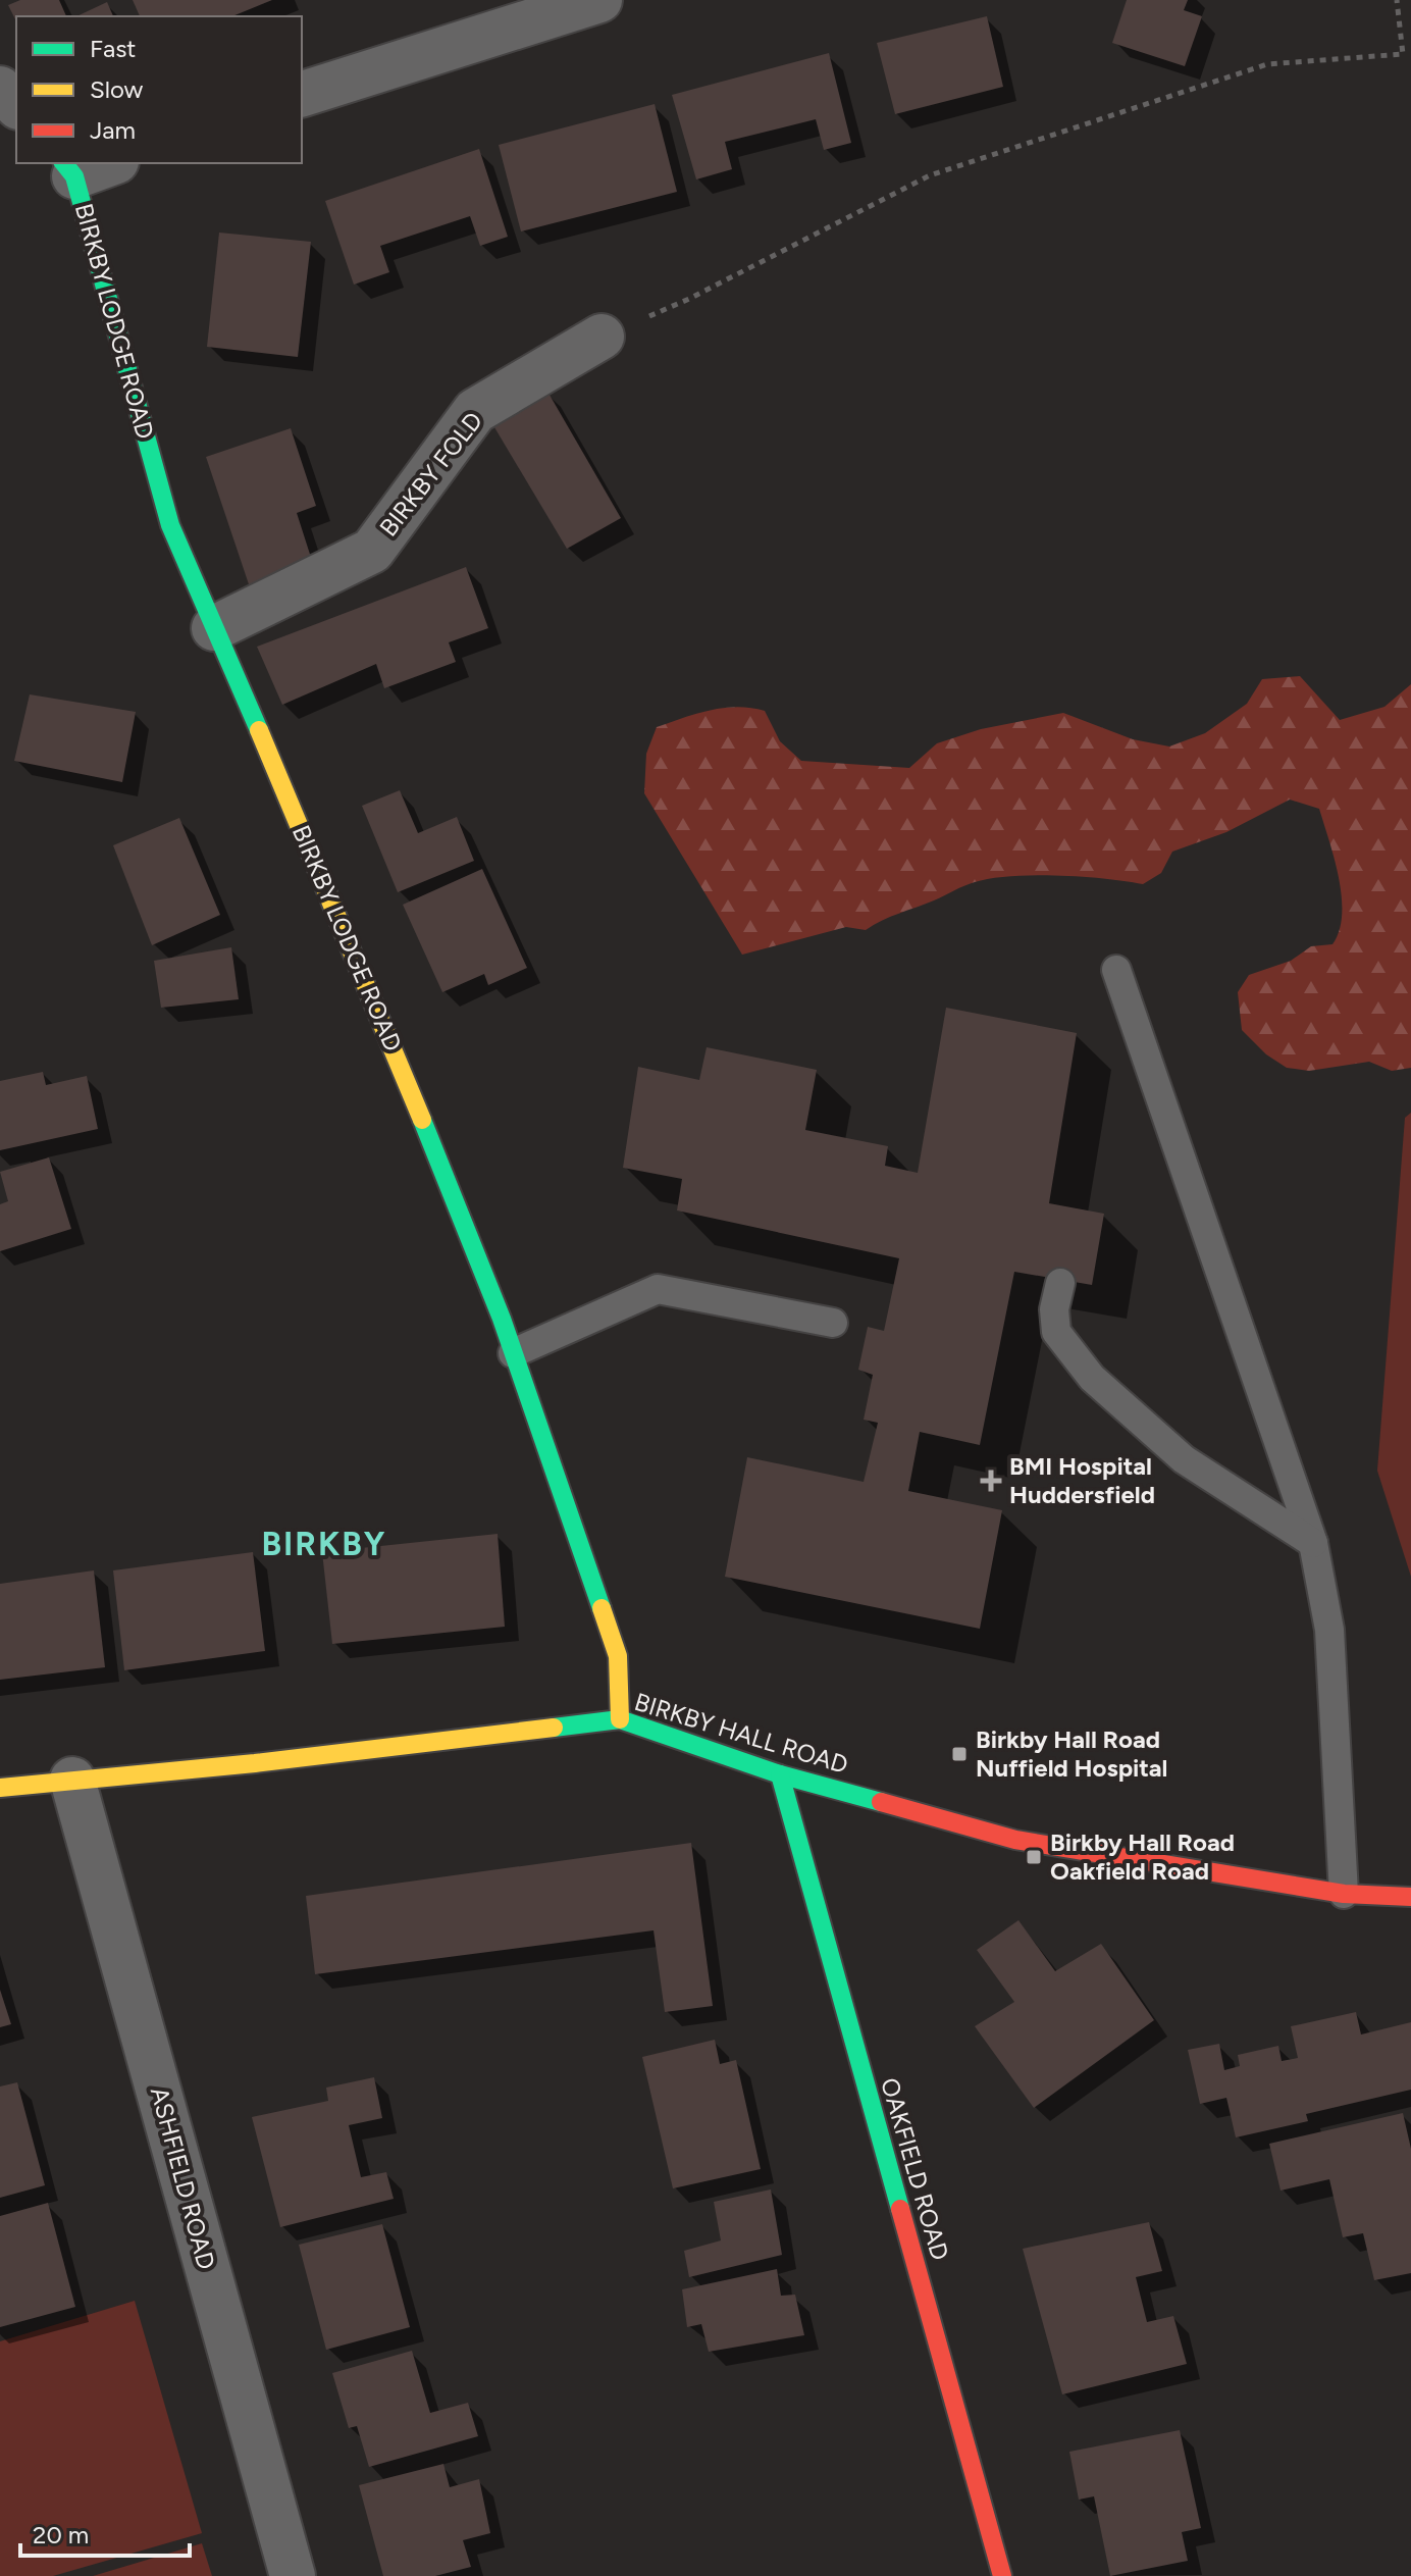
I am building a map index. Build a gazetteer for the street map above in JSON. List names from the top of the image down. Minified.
{"streets":{"street":["BIRKBY LODGE ROAD","BIRKBY FOLD","BIRKBY HALL ROAD","OAKFIELD ROAD","ASHFIELD ROAD"]},"crossings":[["BIRKBY LODGE ROAD","BIRKBY FOLD"],["BIRKBY LODGE ROAD","BIRKBY HALL ROAD"],["BIRKBY HALL ROAD","OAKFIELD ROAD"],["BIRKBY HALL ROAD","ASHFIELD ROAD"]],"districts":["BIRKBY"],"places":{"health":["BMI Hospital Huddersfield"],"transit":["Birkby Hall Road Nuffield Hospital","Birkby Hall Road Oakfield Road"]},"legend":["Fast","Slow","Jam"],"scale_bar":"20 m"}
